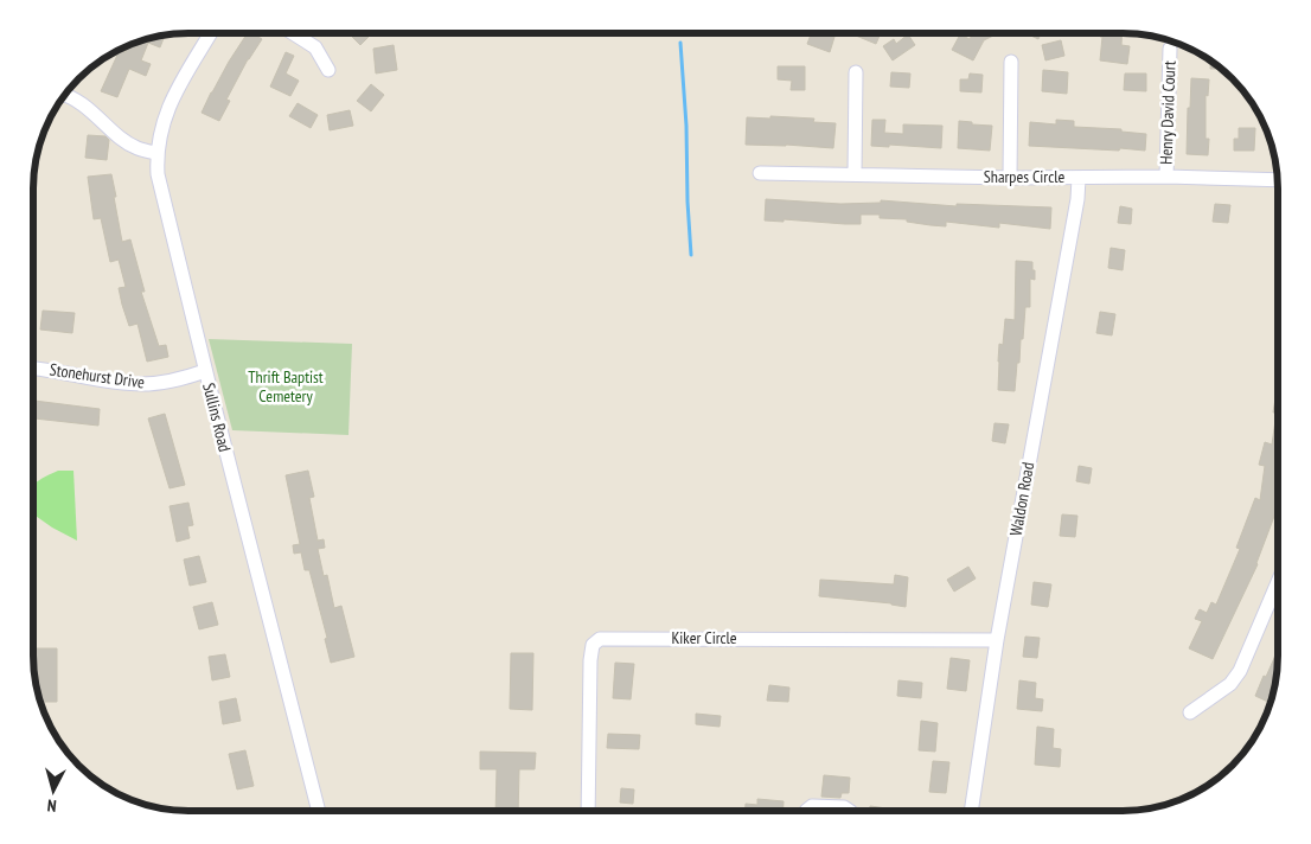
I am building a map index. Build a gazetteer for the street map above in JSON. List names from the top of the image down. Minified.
{"streets":{"street":["Henry David Court","Sharpes Circle","Stonehurst Drive","Sullins Road","Waldon Road","Kiker Circle"]},"crossings":[["Henry David Court","Sharpes Circle"],["Sharpes Circle","Waldon Road"],["Stonehurst Drive","Sullins Road"],["Waldon Road","Kiker Circle"]],"parks":["Thrift Baptist Cemetery"],"north":"bottom"}
